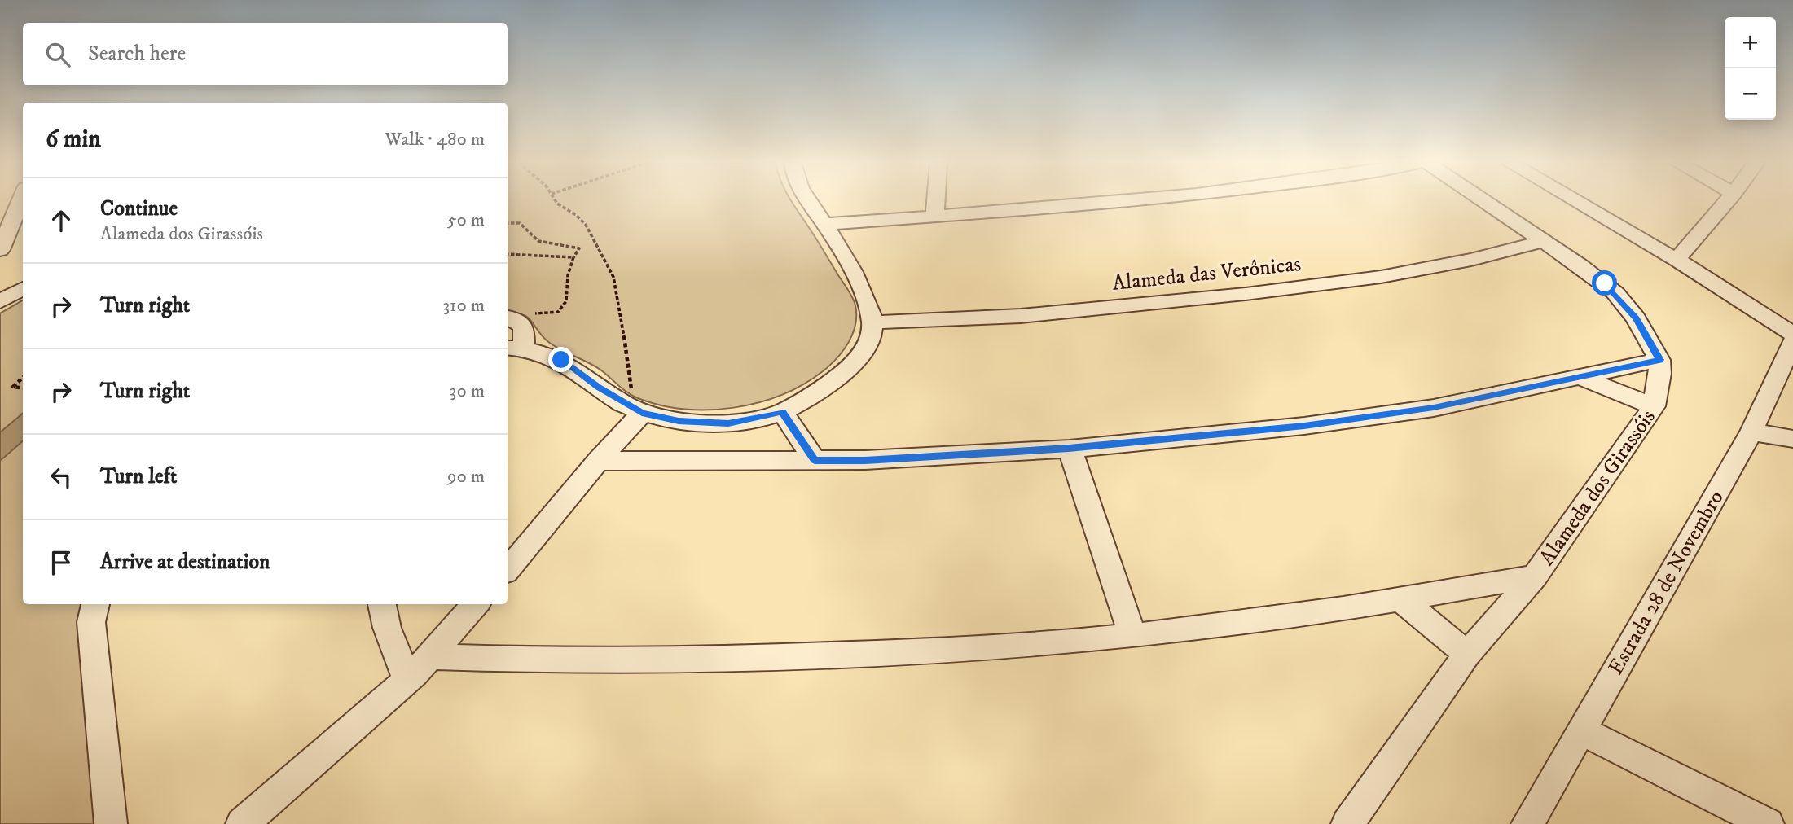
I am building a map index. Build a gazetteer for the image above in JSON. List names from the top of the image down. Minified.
{"streets":{"street":["Alameda das Verônicas","Alameda dos Girassóis","Estrada 28 de Novembro"]},"page":{"map_buttons":["+","−"],"search":"Search here","heading":["6 min","Walk · 480 m"],"list":[["Continue","Alameda dos Girassóis","50 m"],["Turn right","310 m"],["Turn right","30 m"],["Turn left","90 m"],"Arrive at destination"]}}
